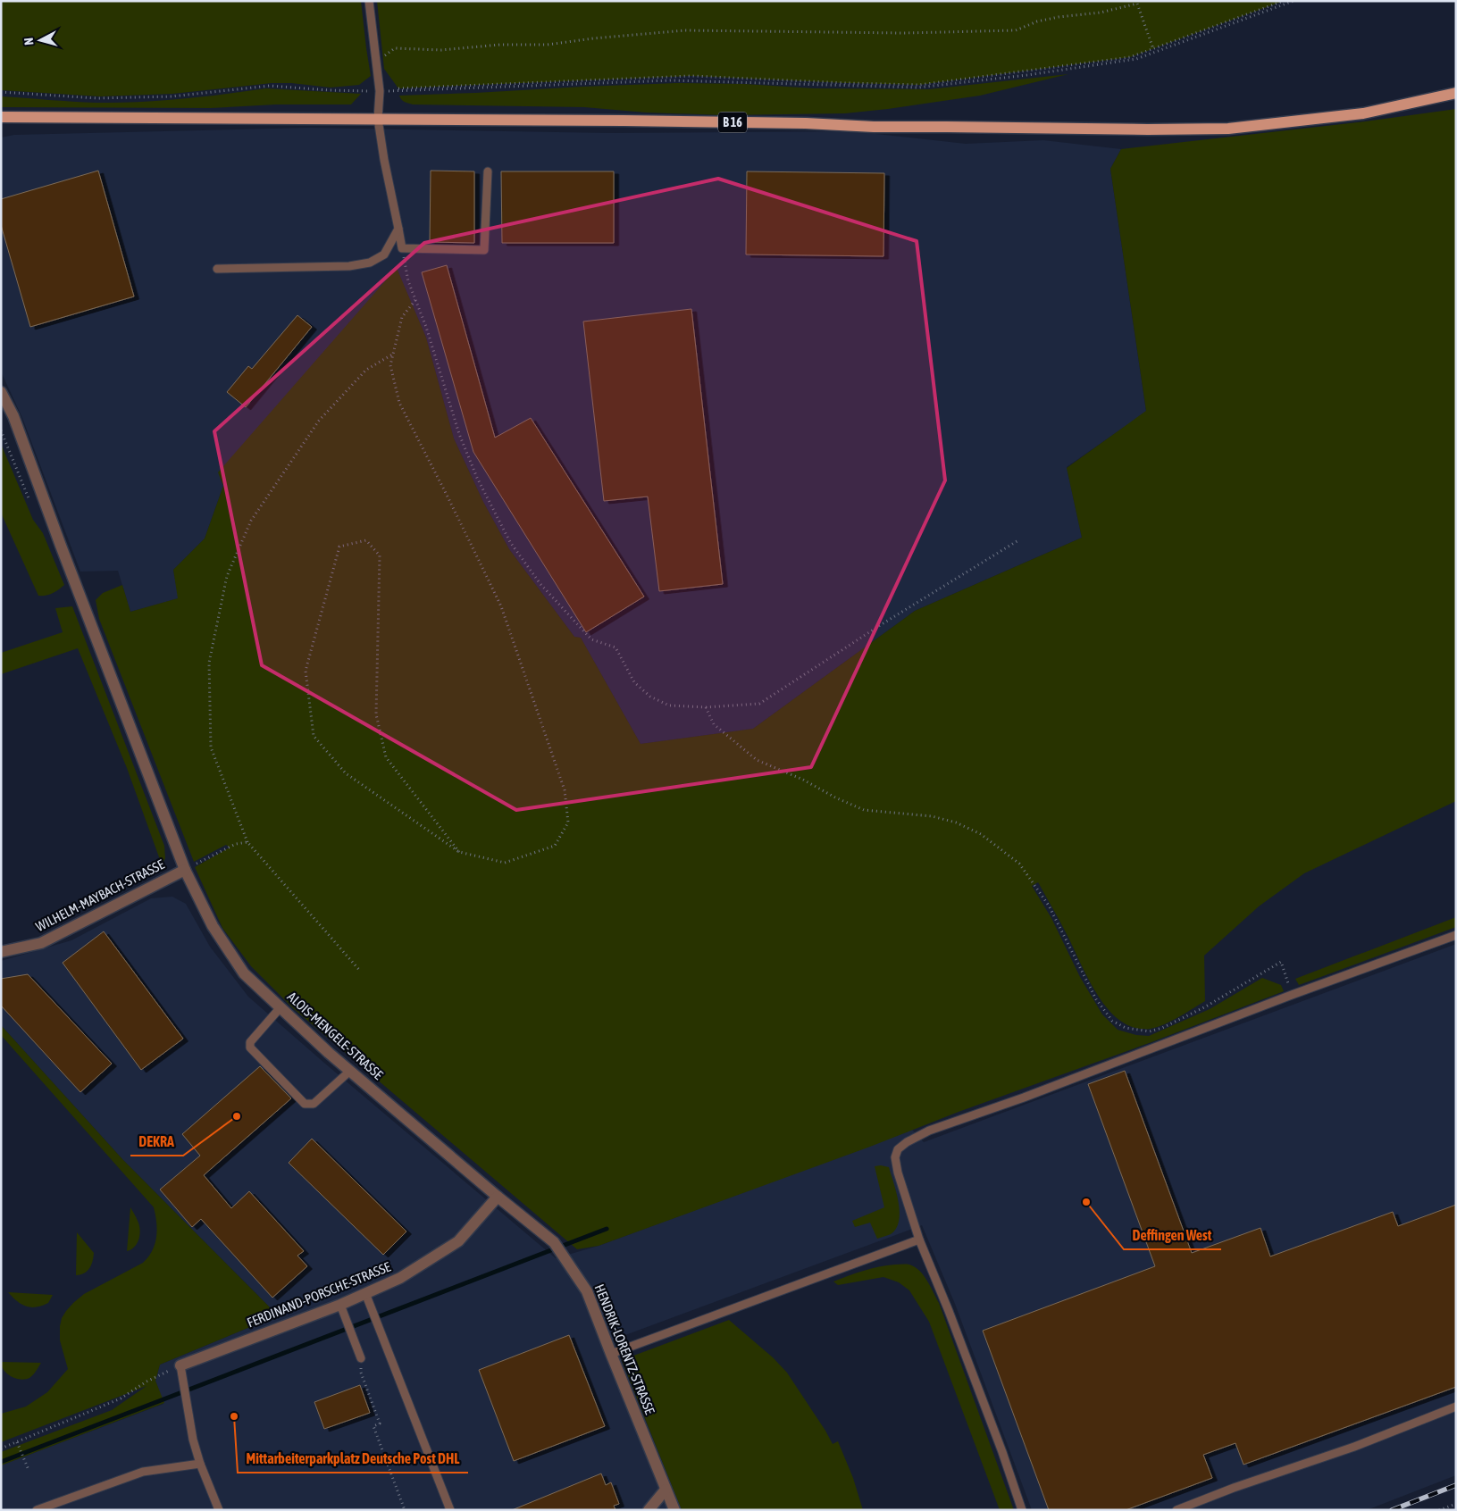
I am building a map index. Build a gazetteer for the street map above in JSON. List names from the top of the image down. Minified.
{"streets":{"main road":["B 16"],"street":["WILHELM-MAYBACH-STRASSE","ALOIS-MENGELE-STRASSE","FERDINAND-PORSCHE-STRASSE","HENDRIK-LORENTZ-STRASSE"]},"crossings":[["WILHELM-MAYBACH-STRASSE","ALOIS-MENGELE-STRASSE"],["ALOIS-MENGELE-STRASSE","FERDINAND-PORSCHE-STRASSE"],["ALOIS-MENGELE-STRASSE","HENDRIK-LORENTZ-STRASSE"],["FERDINAND-PORSCHE-STRASSE","HENDRIK-LORENTZ-STRASSE"]],"places":["DEKRA","Deffingen West","Mittarbeiterparkplatz Deutsche Post DHL"],"north":"left"}
